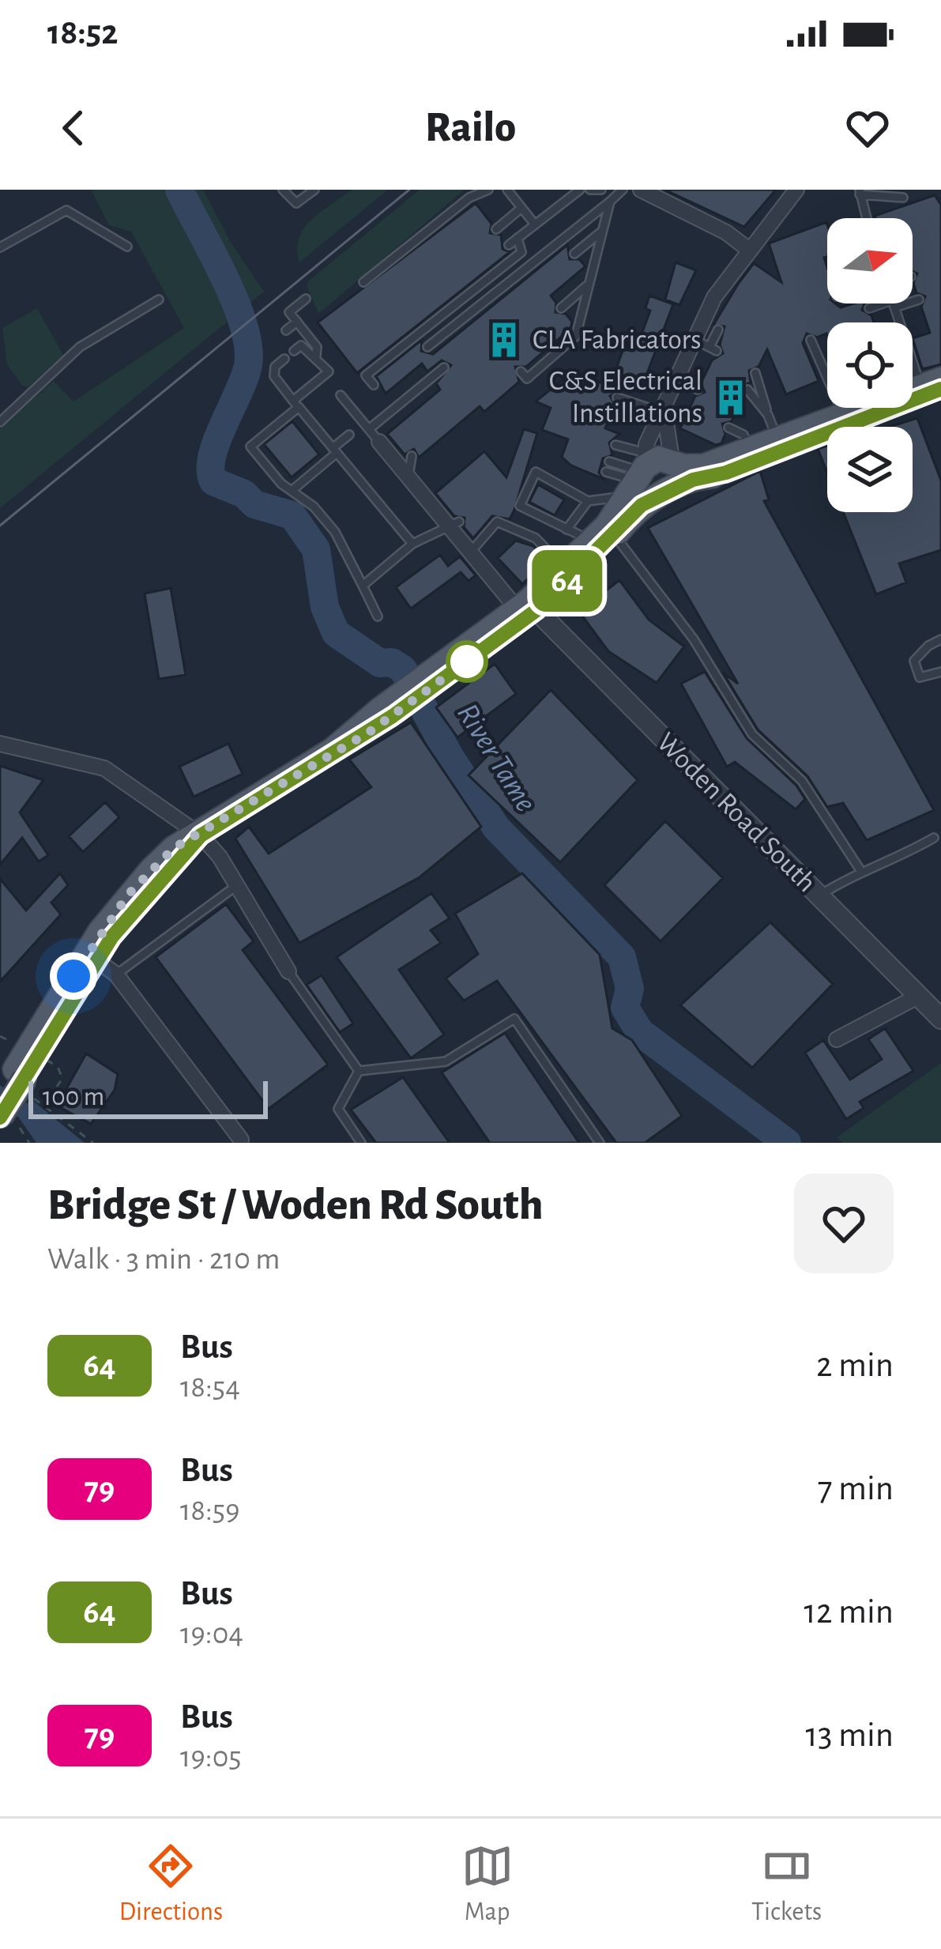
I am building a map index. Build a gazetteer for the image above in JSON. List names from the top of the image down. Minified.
{"streets":{"street":["Woden Road South"]},"water":["River Tame"],"places":{"building":["CLA Fabricators","C&S Electrical Instillations"]},"lines":["bus line 64"],"scale_bar":"100 m","north":"right","page":{"status":"18:52","header":"Railo","on_map":"64","scale":"100 m","heading":["Bridge St / Woden Rd South","Walk · 3 min · 210 m"],"list":[{"mark":"64","name":"Bus","note":"18:54","value":"2 min"},{"mark":"79","name":"Bus","note":"18:59","value":"7 min"},{"mark":"64","name":"Bus","note":"19:04","value":"12 min"},{"mark":"79","name":"Bus","note":"19:05","value":"13 min"}],"tabs":["Directions","Map","Tickets"]}}
